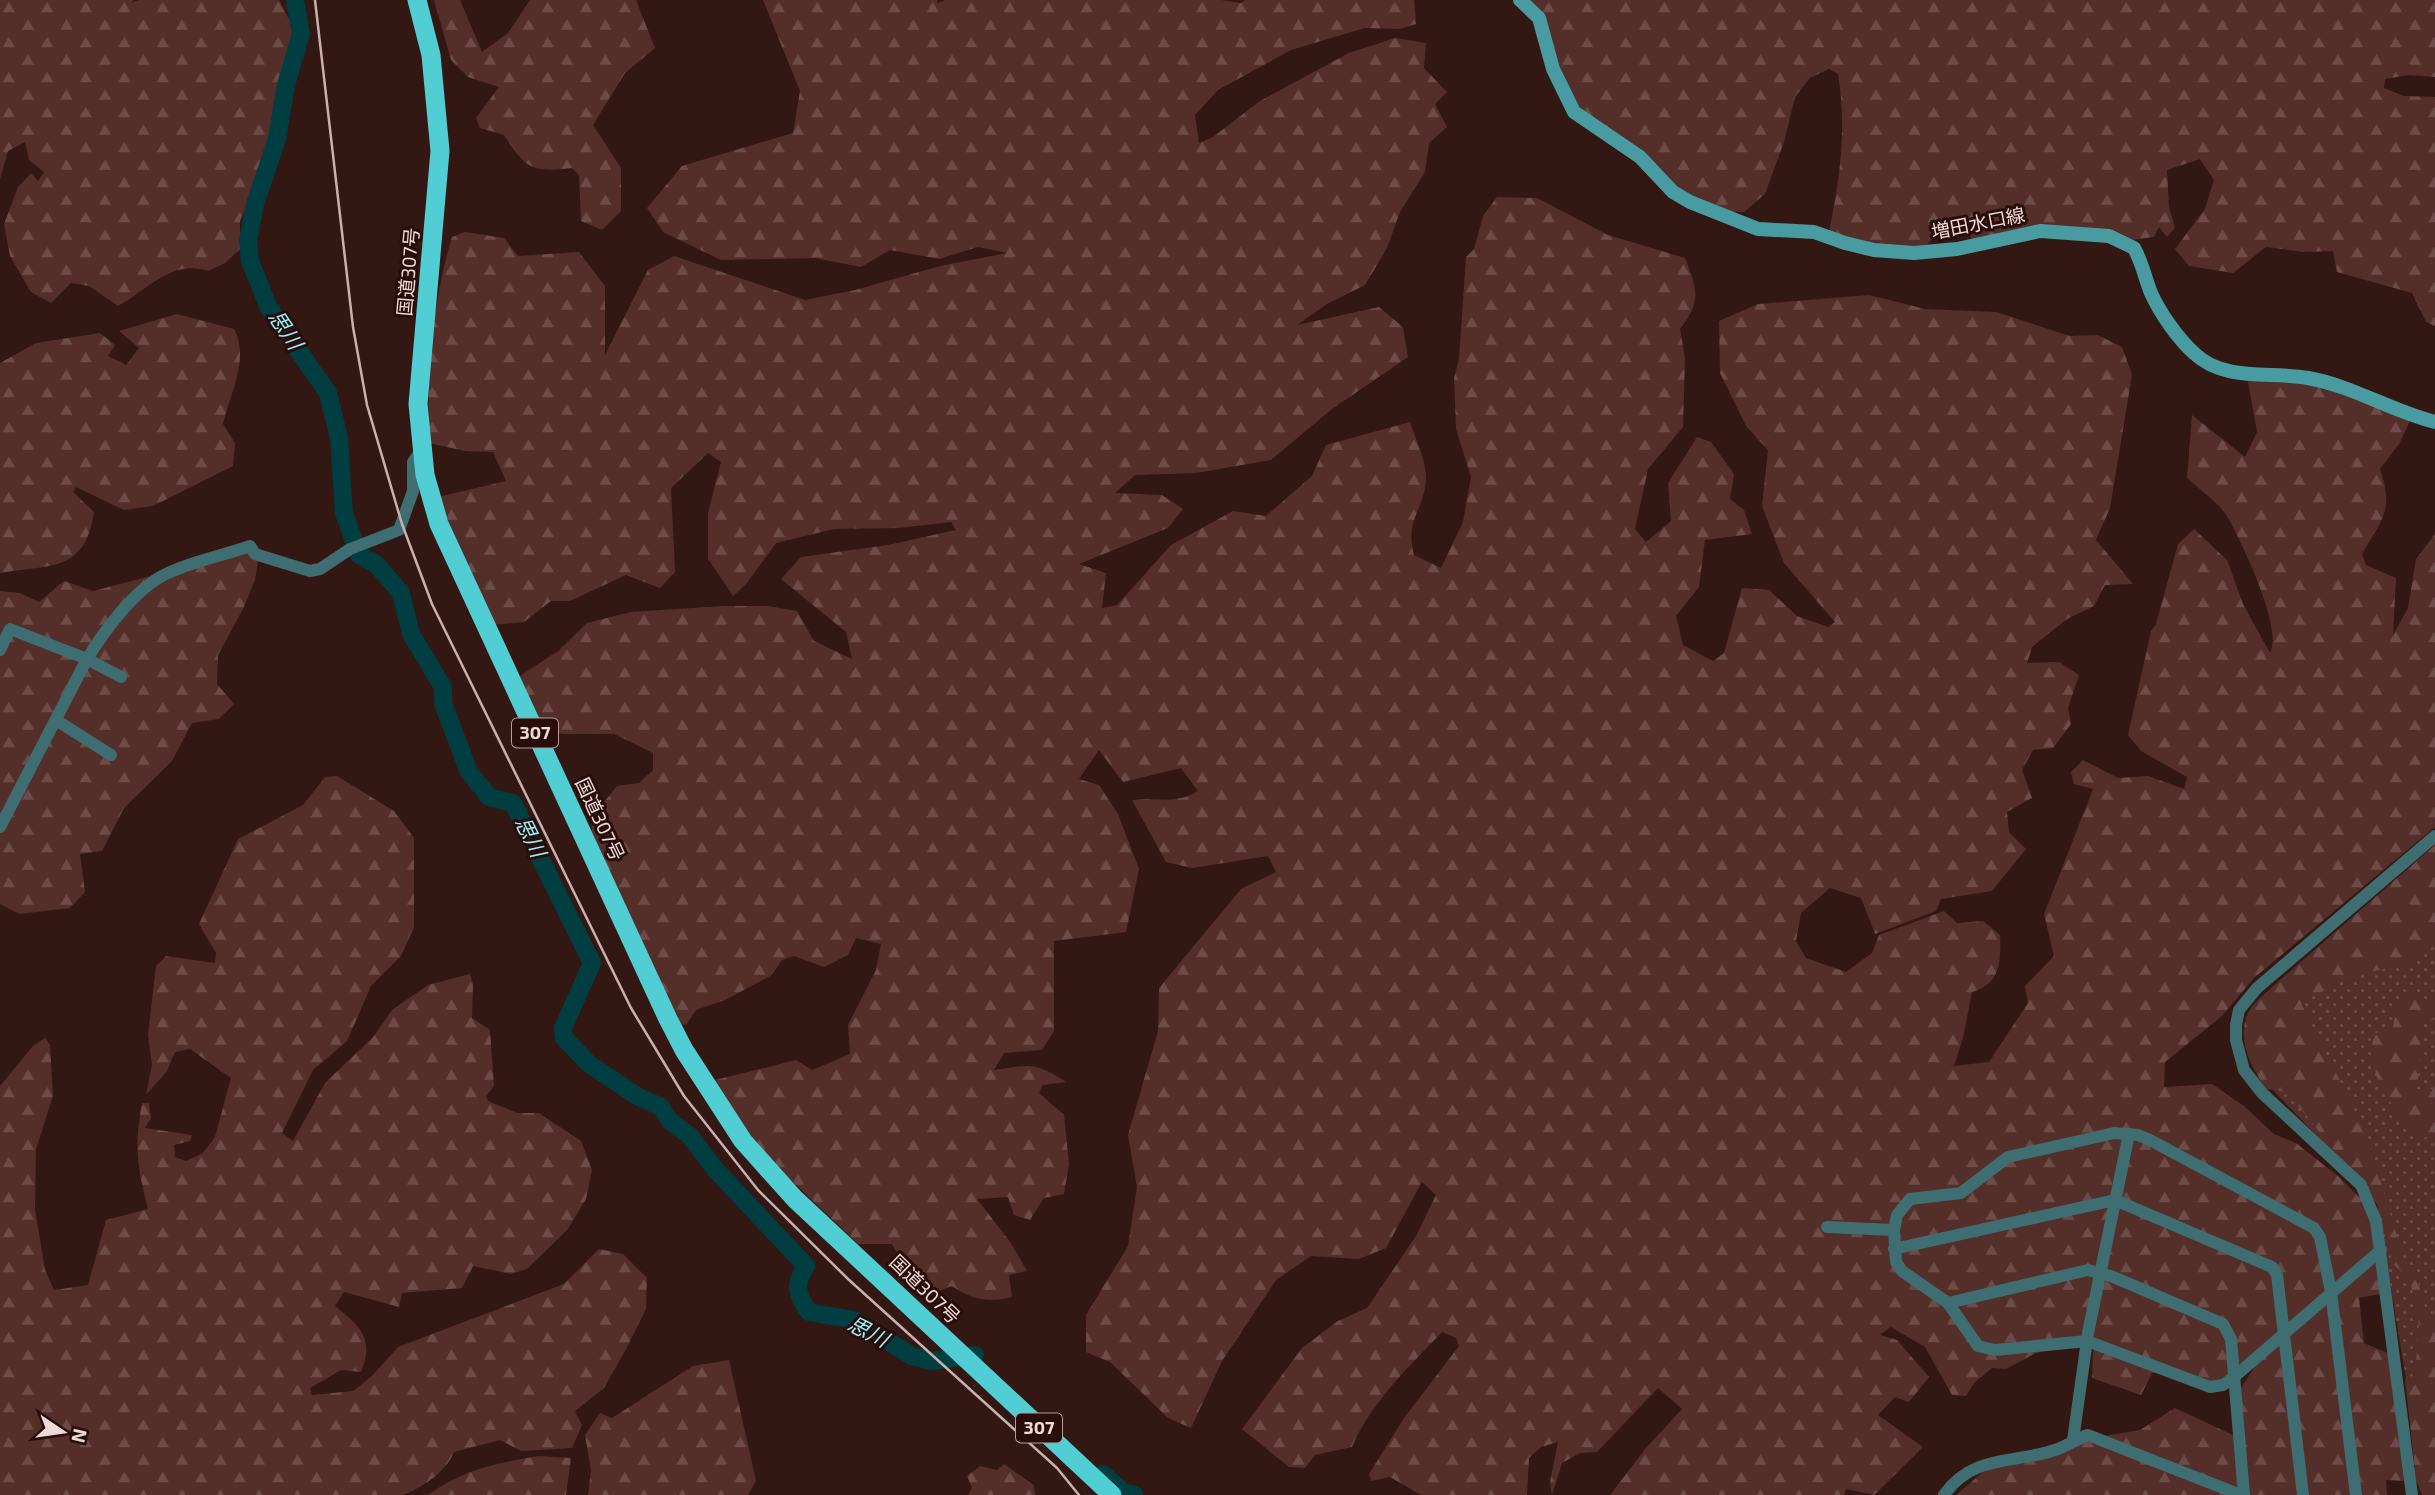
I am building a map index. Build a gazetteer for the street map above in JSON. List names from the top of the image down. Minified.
{"streets":{"highway":["国道307号","307"],"main road":["増田水口線"]},"water":["思川"],"north":"right"}
